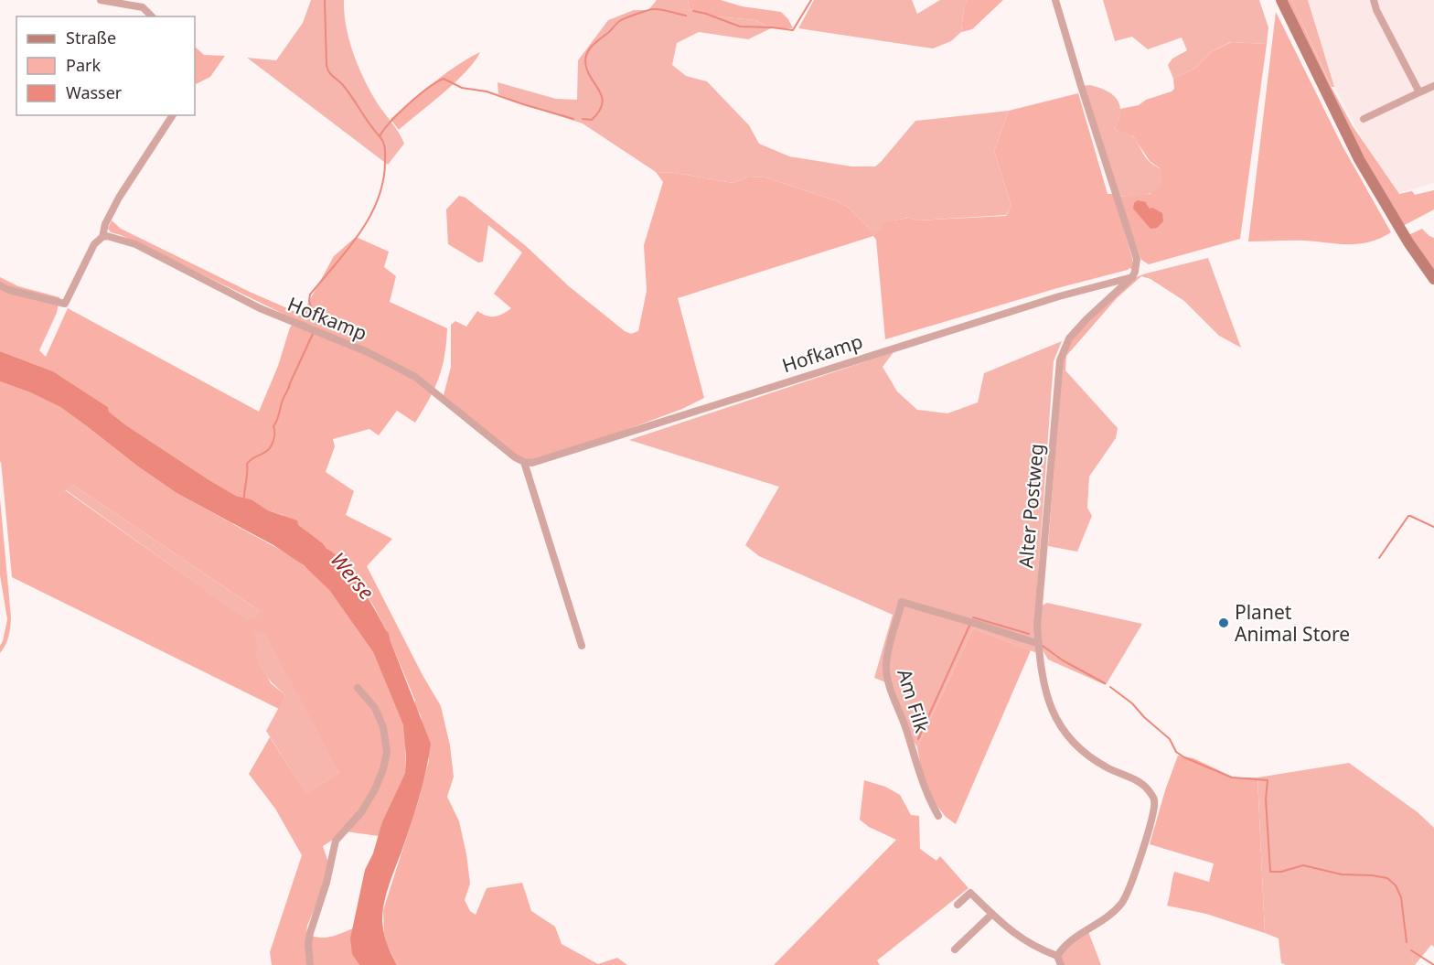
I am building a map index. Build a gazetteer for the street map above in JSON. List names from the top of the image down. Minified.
{"streets":{"street":["Hofkamp","Alter Postweg","Am Filk"]},"crossings":[["Hofkamp","Alter Postweg"],["Alter Postweg","Am Filk"]],"water":["Werse"],"places":["Planet Animal Store"],"legend":["Straße","Park","Wasser"]}
